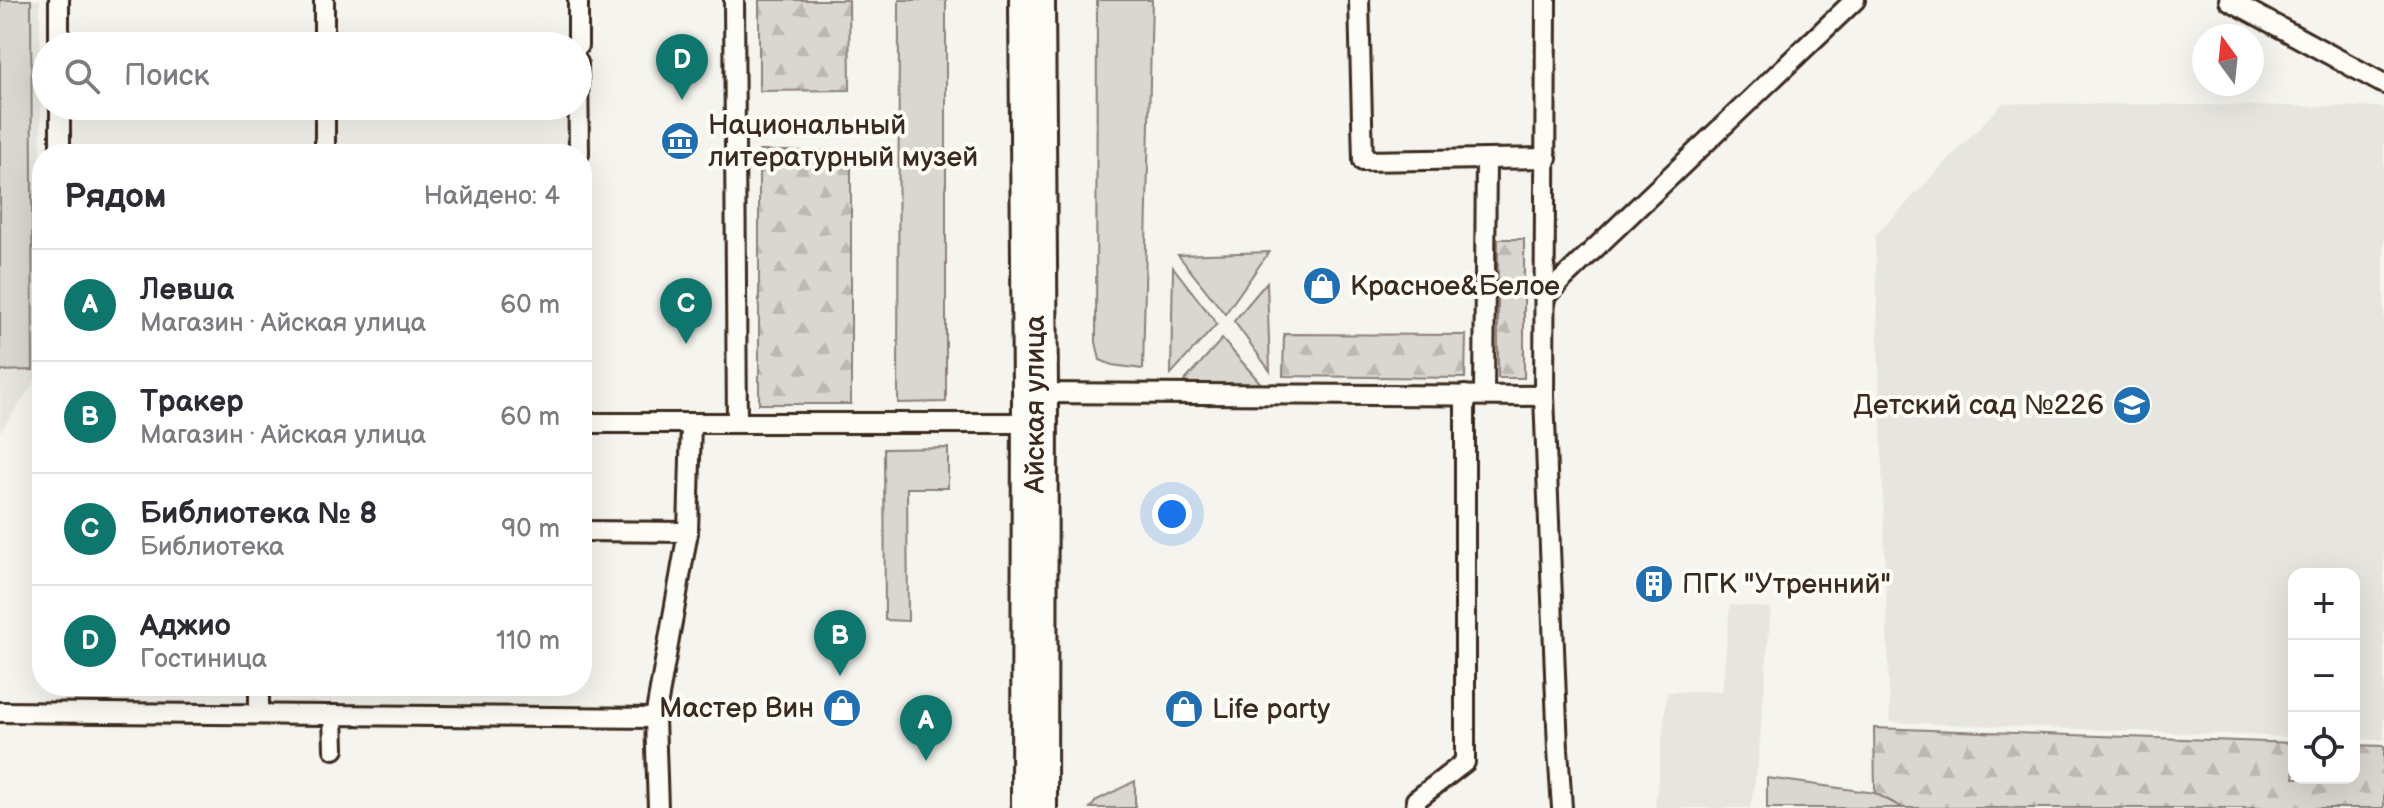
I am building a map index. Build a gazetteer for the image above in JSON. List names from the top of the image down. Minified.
{"streets":{"main road":["Айская улица"]},"places":{"museum":["Национальный литературный музей"],"shop":["Красное&Белое","Мастер Вин","Life party"],"school or university":["Детский сад №226"],"building":["ПГК \"Утренний\""]},"north":"top","page":{"search":"Поиск","pins":["D","C","B","A"],"heading":["Рядом","Найдено: 4"],"list":[{"mark":"A","name":"Левша","note":"Магазин · Айская улица","value":"60 m"},{"mark":"B","name":"Тракер","note":"Магазин · Айская улица","value":"60 m"},{"mark":"C","name":"Библиотека № 8","note":"Библиотека","value":"90 m"},{"mark":"D","name":"Аджио","note":"Гостиница","value":"110 m"}],"map_buttons":["+","−"]}}
